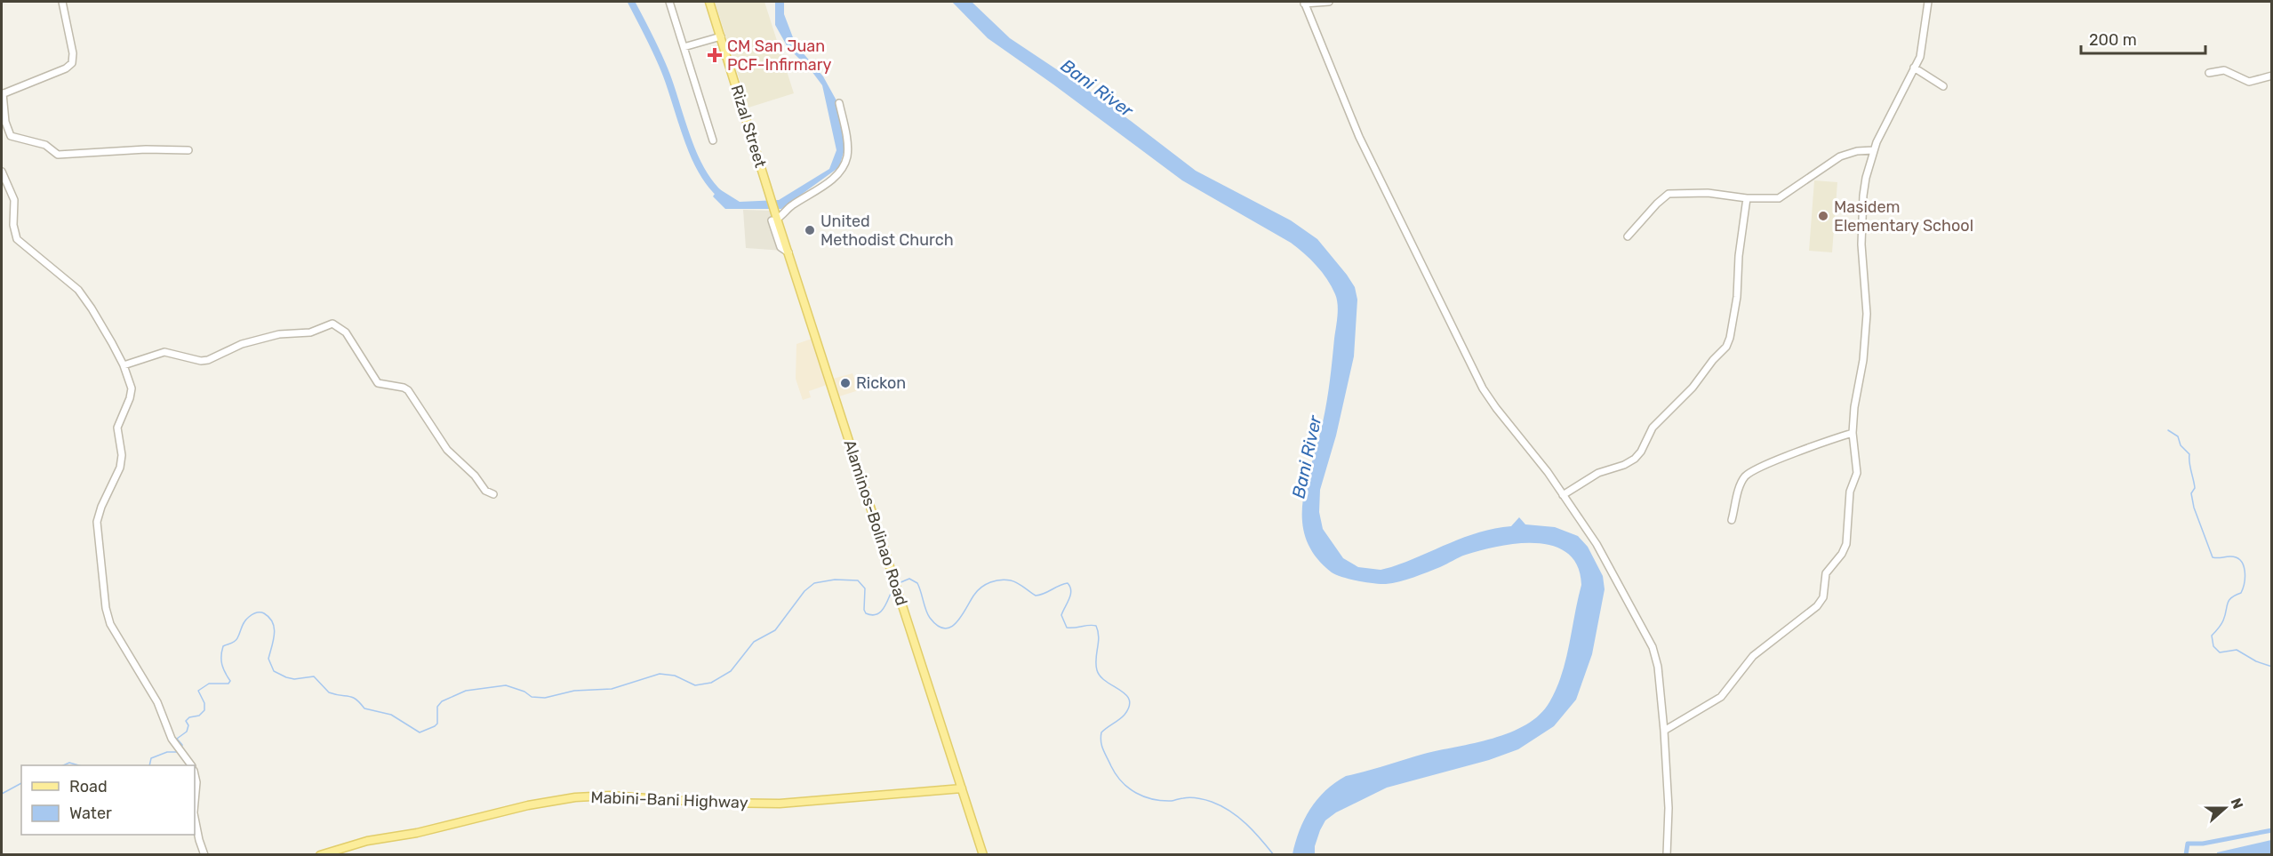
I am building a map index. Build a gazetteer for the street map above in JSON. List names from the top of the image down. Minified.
{"streets":{"main road":["Rizal Street","Alaminos-Bolinao Road","Mabini-Bani Highway"]},"crossings":[["Rizal Street","Alaminos-Bolinao Road"],["Alaminos-Bolinao Road","Mabini-Bani Highway"]],"water":["Bani River"],"places":{"health":["CM San Juan PCF-Infirmary"],"other":["Masidem Elementary School","United Methodist Church","Rickon"]},"legend":["Road","Water"],"scale_bar":"200 m","north":"right"}
